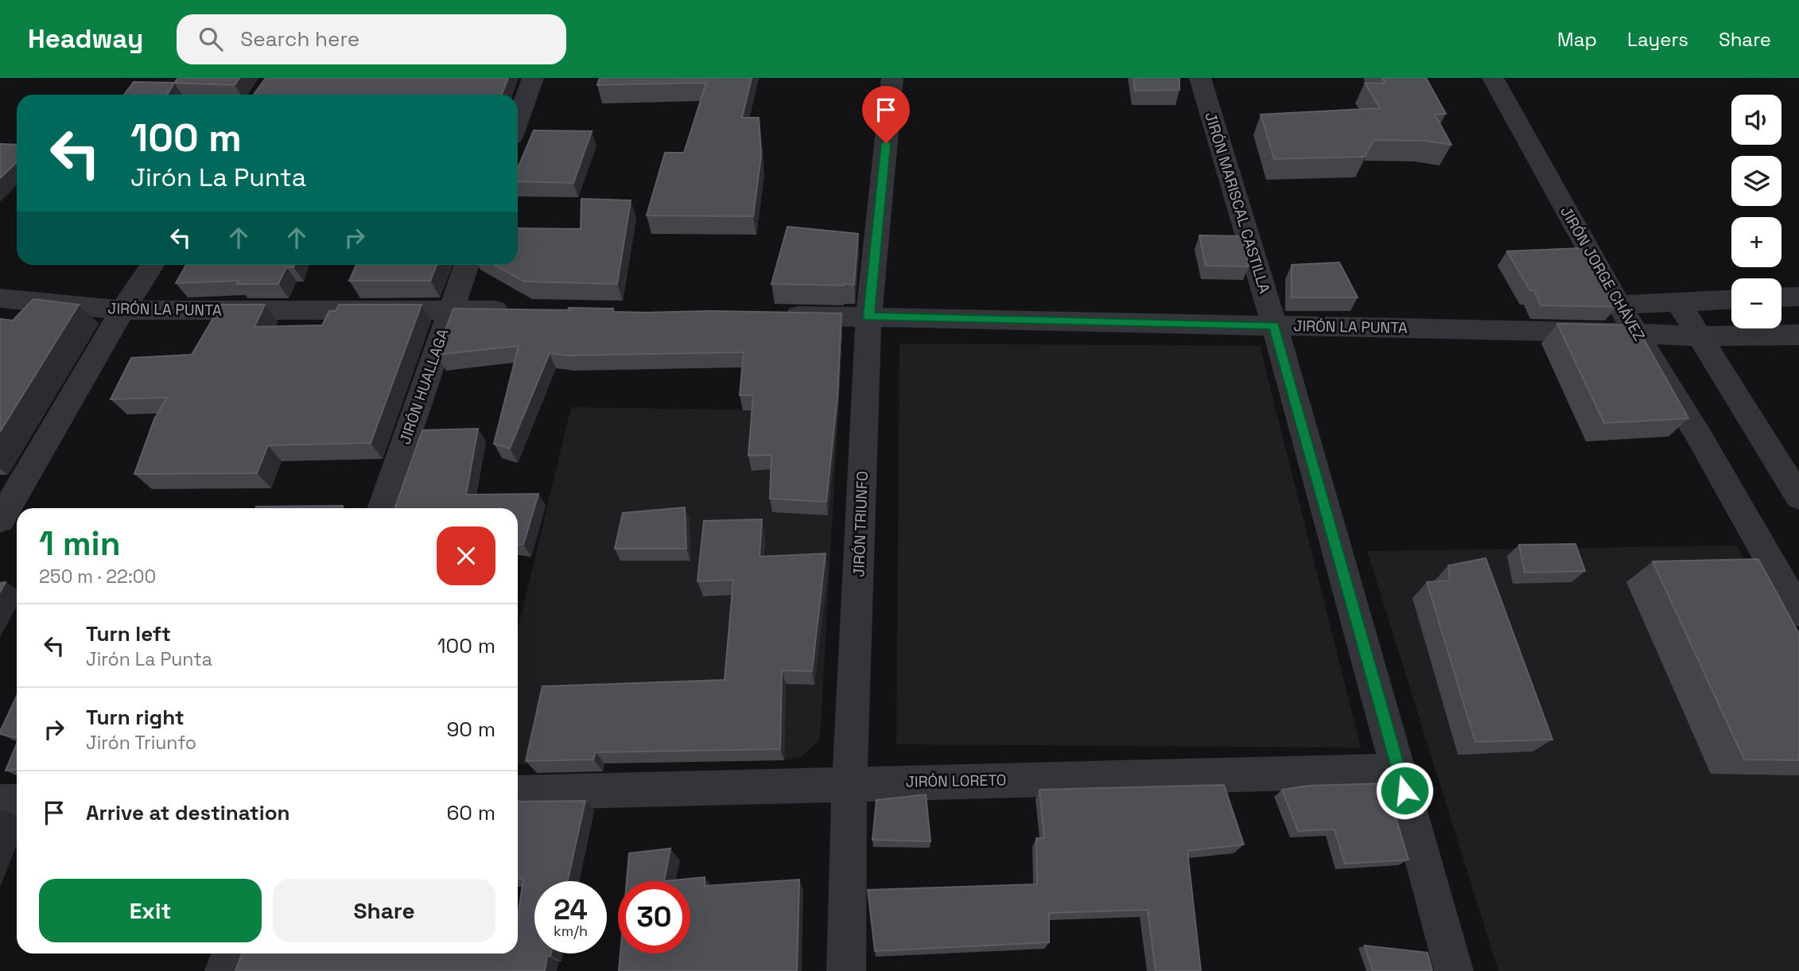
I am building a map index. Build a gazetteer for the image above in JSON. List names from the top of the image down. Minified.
{"streets":{"street":["JIRÓN MARISCAL CASTILLA","JIRÓN JORGE CHÁVEZ","JIRÓN LA PUNTA","JIRÓN HUALLAGA","JIRÓN TRIUNFO","JIRÓN LORETO"]},"crossings":[["JIRÓN MARISCAL CASTILLA","JIRÓN LA PUNTA"],["JIRÓN MARISCAL CASTILLA","JIRÓN LORETO"],["JIRÓN JORGE CHÁVEZ","JIRÓN LA PUNTA"],["JIRÓN LA PUNTA","JIRÓN HUALLAGA"],["JIRÓN LA PUNTA","JIRÓN TRIUNFO"],["JIRÓN TRIUNFO","JIRÓN LORETO"]],"page":{"header":"Headway","search":"Search here","nav":["Map","Layers","Share"],"map_buttons":["+","−"],"turn":["100 m","Jirón La Punta"],"heading":["1 min","250 m · 22:00"],"list":[{"name":"Turn left","note":"Jirón La Punta","value":"100 m"},{"name":"Turn right","note":"Jirón Triunfo","value":"90 m"},{"name":"Arrive at destination","value":"60 m"}],"buttons":["Exit","Share"],"speed":"24 km/h","limit":"30"}}
